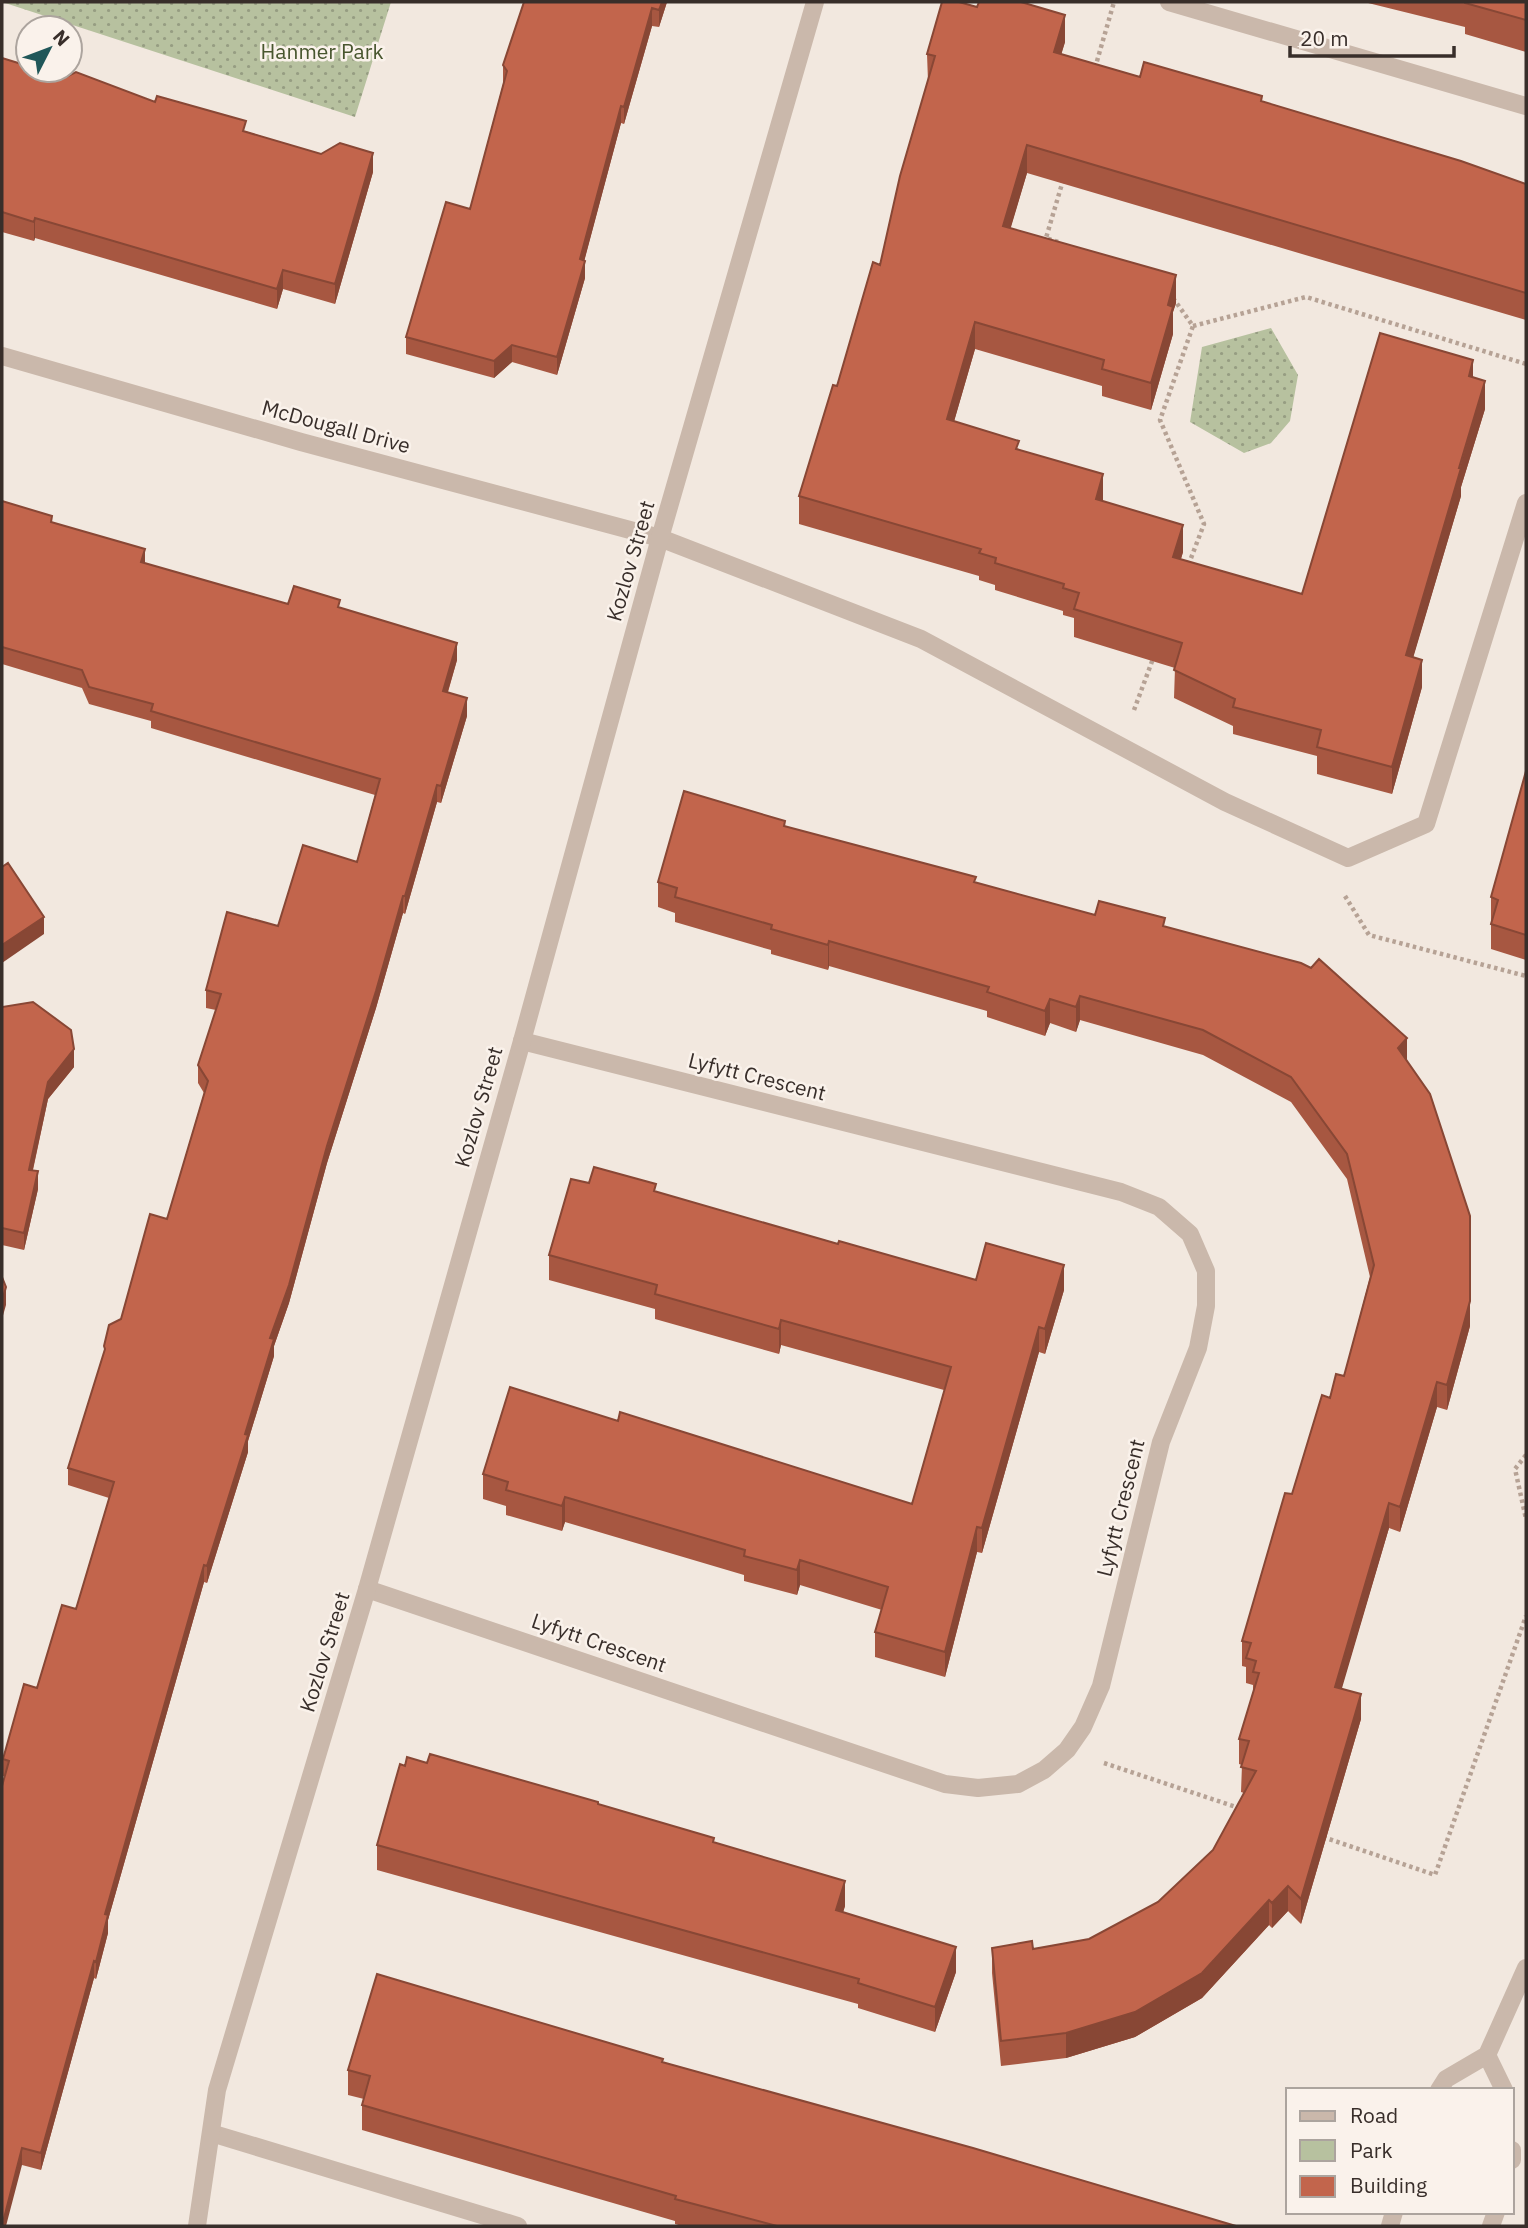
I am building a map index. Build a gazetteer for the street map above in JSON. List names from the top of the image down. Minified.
{"streets":{"street":["McDougall Drive","Kozlov Street","Lyfytt Crescent"]},"crossings":[["McDougall Drive","Kozlov Street"],["Kozlov Street","Lyfytt Crescent"]],"parks":["Hanmer Park"],"legend":["Road","Park","Building"],"scale_bar":"20 m","north":"top right"}
